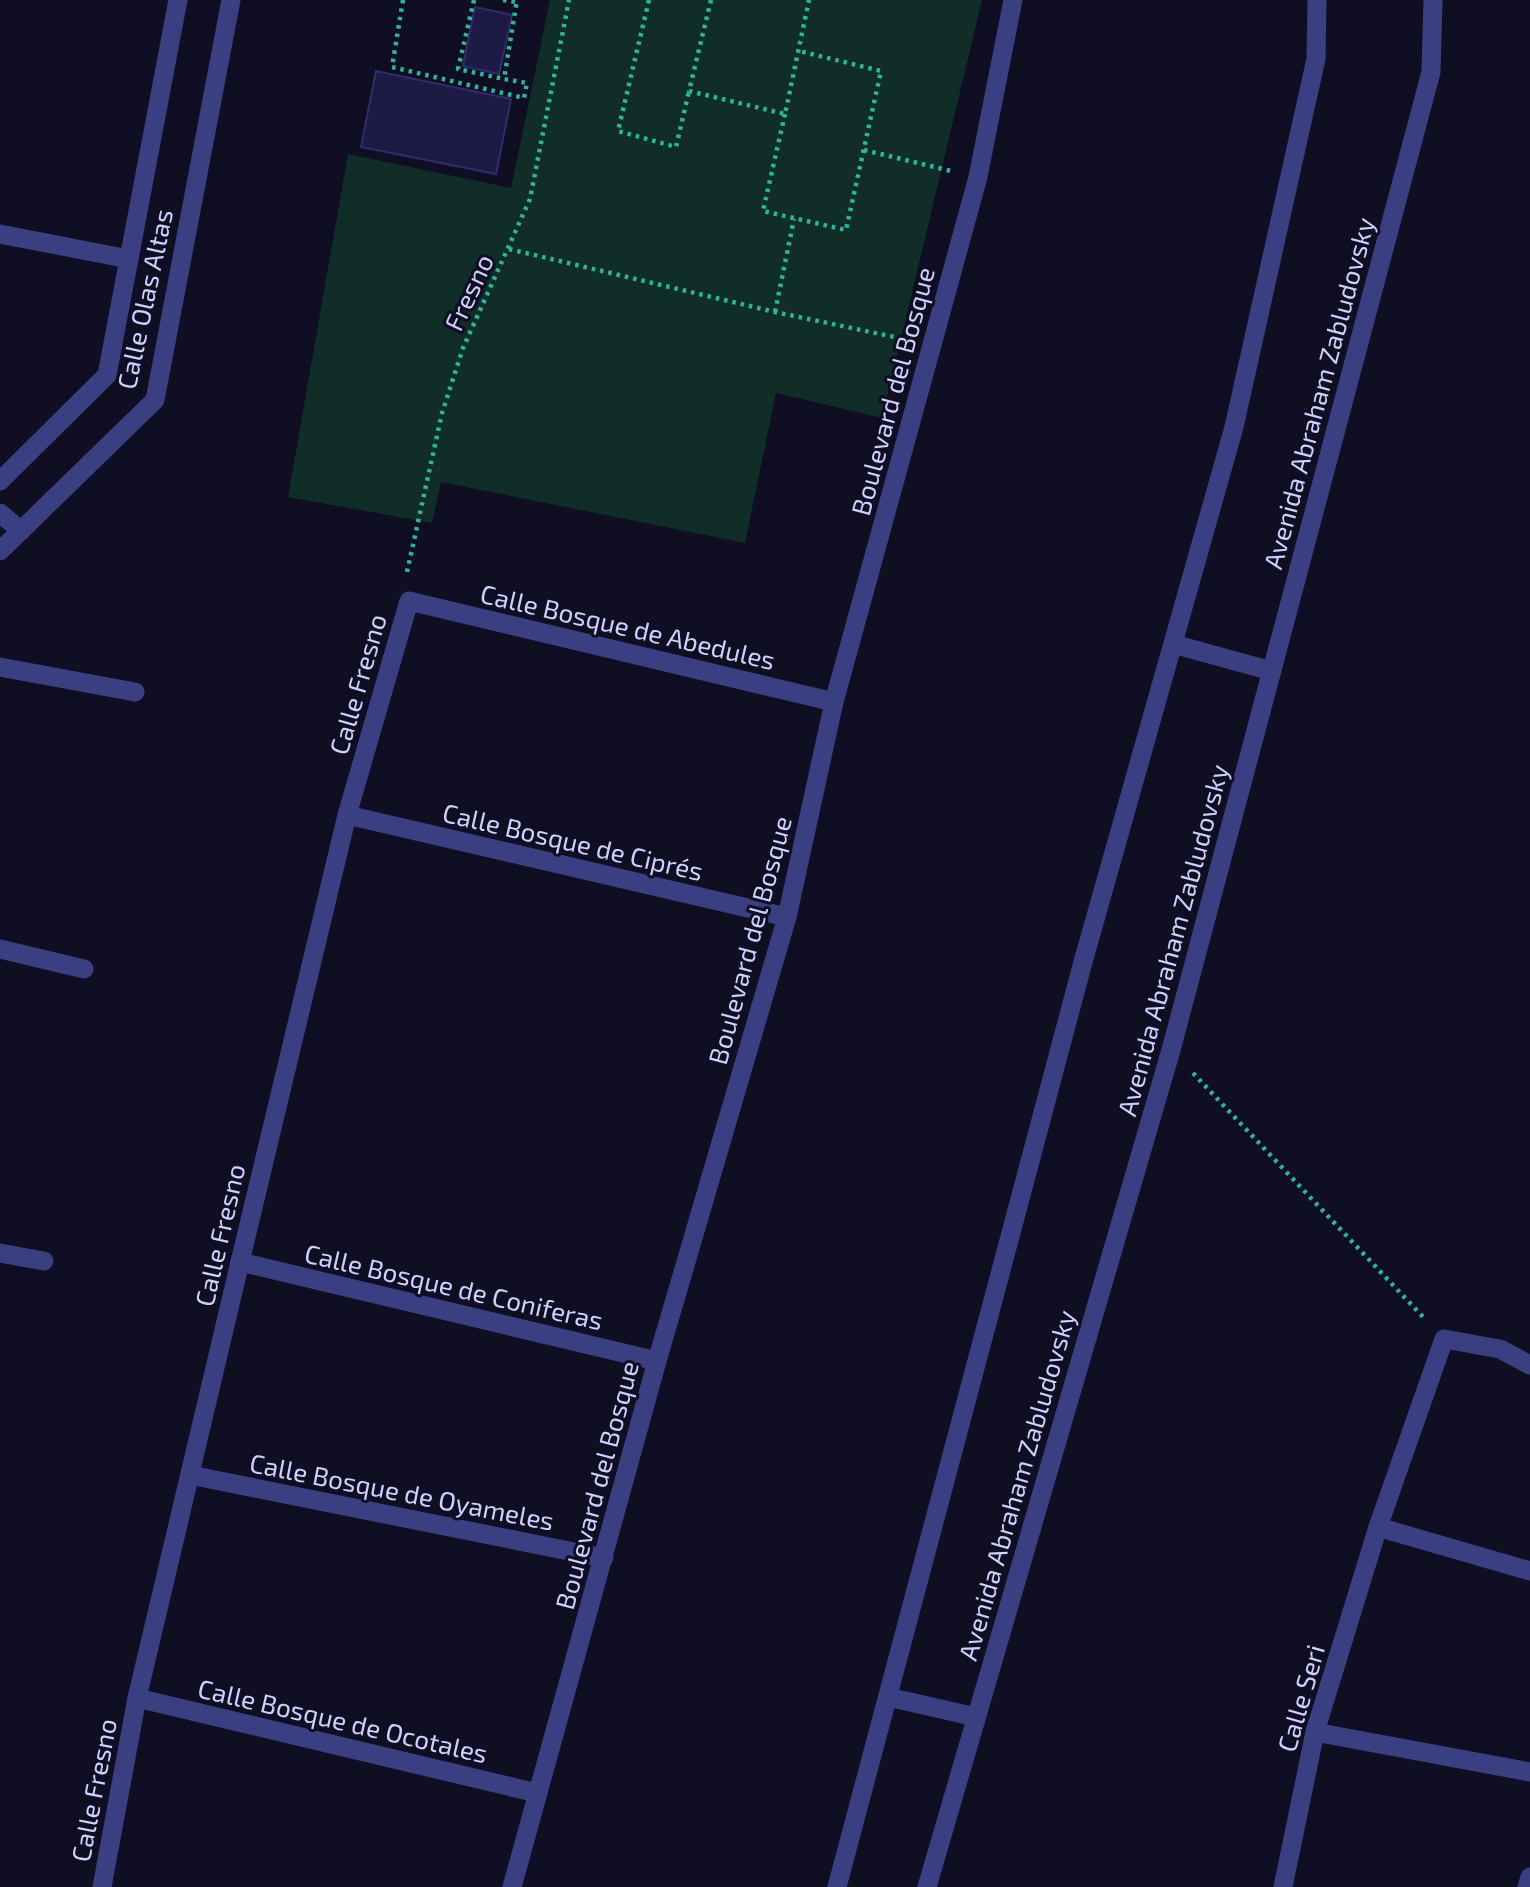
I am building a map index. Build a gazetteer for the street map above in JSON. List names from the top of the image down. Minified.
{"streets":{"street":["Calle Olas Altas","Boulevard del Bosque","Avenida Abraham Zabludovsky","Calle Bosque de Abedules","Calle Fresno","Calle Bosque de Ciprés","Calle Bosque de Coniferas","Calle Bosque de Oyameles","Calle Seri","Calle Bosque de Ocotales"],"path":["Fresno"]},"crossings":[["Fresno","Calle Bosque de Abedules"],["Fresno","Calle Fresno"],["Boulevard del Bosque","Calle Bosque de Abedules"],["Boulevard del Bosque","Calle Bosque de Ciprés"],["Boulevard del Bosque","Calle Bosque de Coniferas"],["Boulevard del Bosque","Calle Bosque de Oyameles"],["Boulevard del Bosque","Calle Bosque de Ocotales"],["Calle Bosque de Abedules","Calle Fresno"],["Calle Fresno","Calle Bosque de Ciprés"],["Calle Fresno","Calle Bosque de Coniferas"],["Calle Fresno","Calle Bosque de Oyameles"],["Calle Fresno","Calle Bosque de Ocotales"]]}
